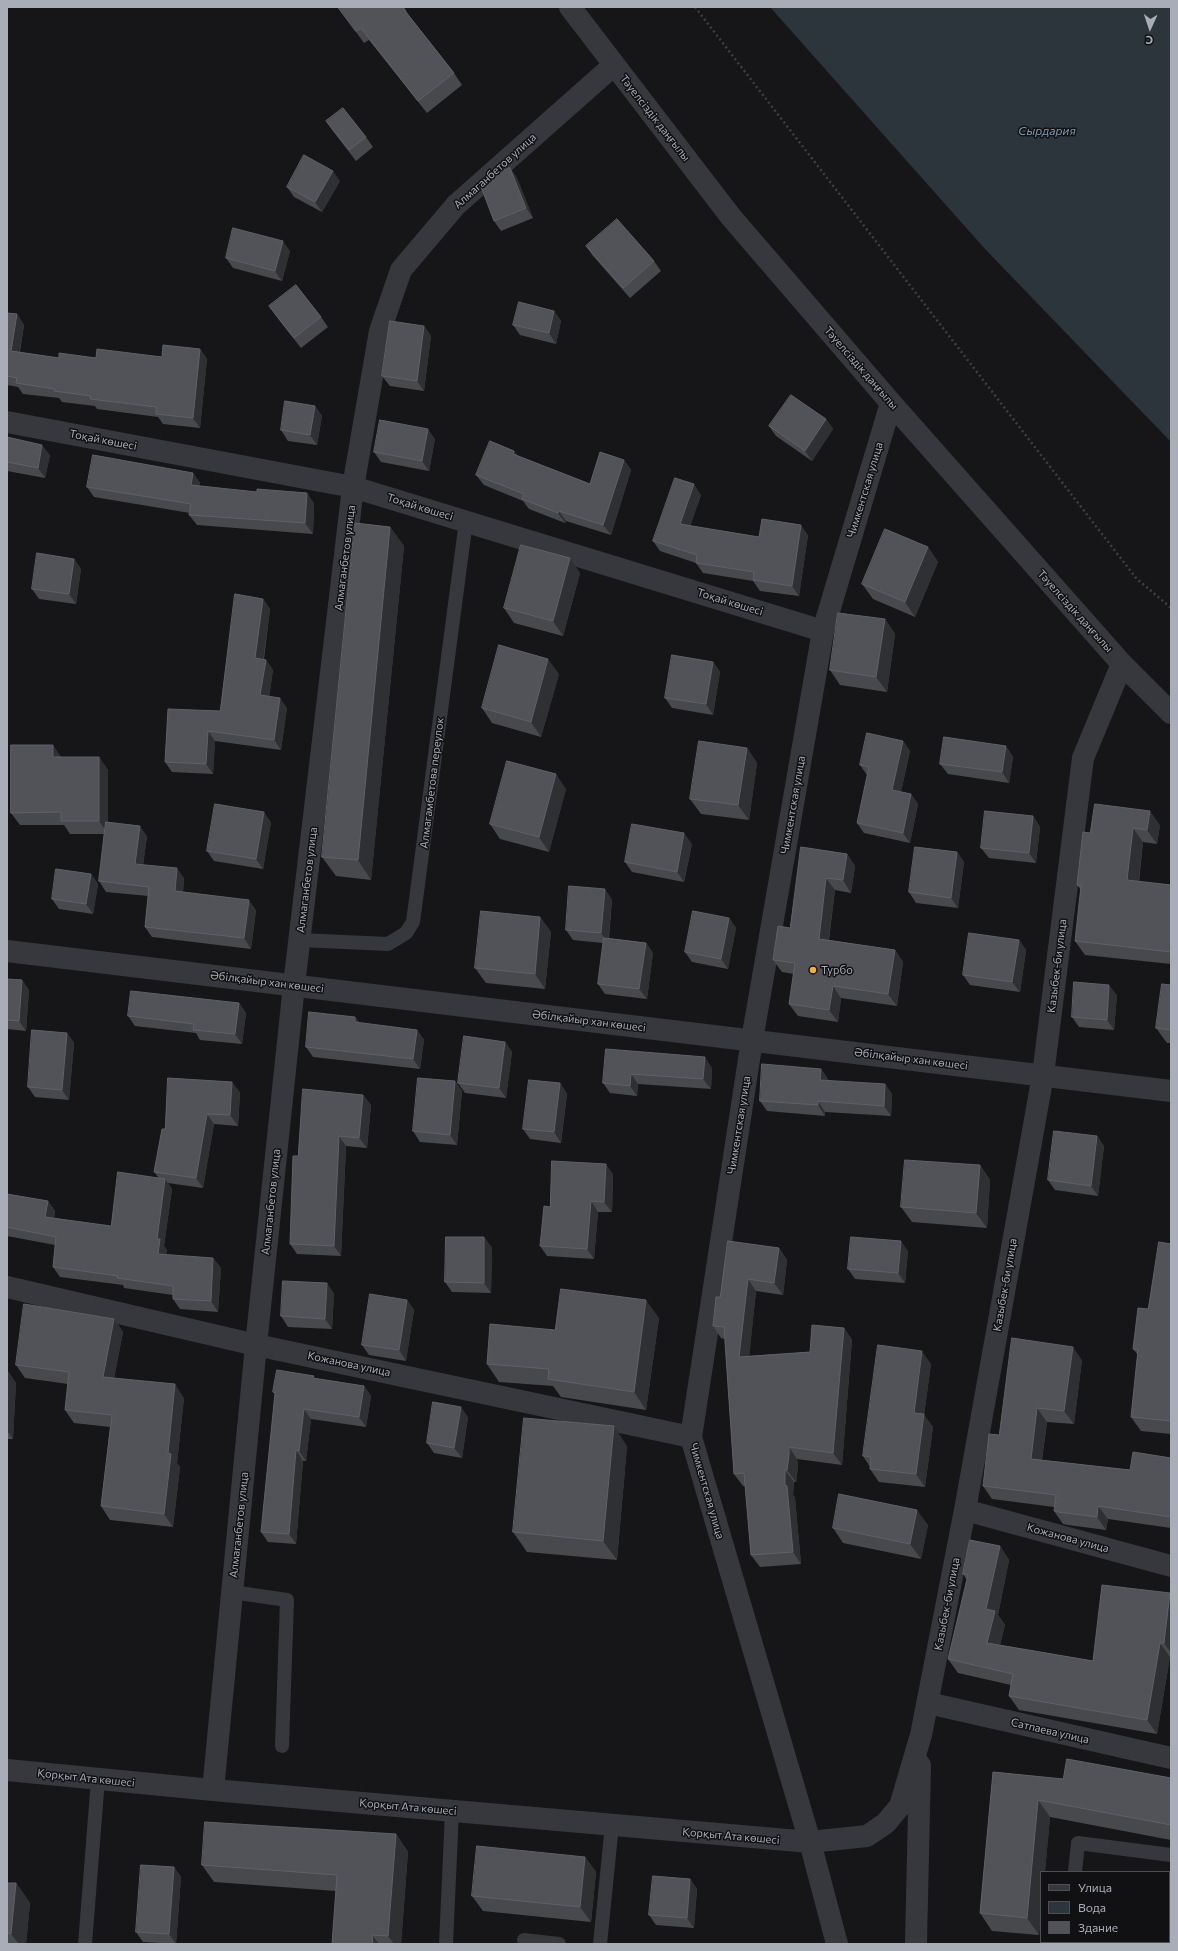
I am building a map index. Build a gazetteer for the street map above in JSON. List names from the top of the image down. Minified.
{"streets":{"street":["Тәуелсіздік даңғылы","Алмаганбетов улица","Тоқай көшесі","Чимкентская улица","Казыбек-би улица","Әбілқайыр хан көшесі","Кожанова улица","Сатпаева улица","Қорқыт Ата көшесі"],"lane":["Алмагамбетова переулок"]},"crossings":[["Тәуелсіздік даңғылы","Алмаганбетов улица"],["Тәуелсіздік даңғылы","Чимкентская улица"],["Тәуелсіздік даңғылы","Казыбек-би улица"],["Алмаганбетов улица","Тоқай көшесі"],["Алмаганбетов улица","Алмагамбетова переулок"],["Алмаганбетов улица","Әбілқайыр хан көшесі"],["Алмаганбетов улица","Кожанова улица"],["Алмаганбетов улица","Қорқыт Ата көшесі"],["Тоқай көшесі","Чимкентская улица"],["Тоқай көшесі","Алмагамбетова переулок"],["Чимкентская улица","Казыбек-би улица"],["Чимкентская улица","Әбілқайыр хан көшесі"],["Чимкентская улица","Кожанова улица"],["Чимкентская улица","Қорқыт Ата көшесі"],["Казыбек-би улица","Әбілқайыр хан көшесі"],["Казыбек-би улица","Кожанова улица"],["Казыбек-би улица","Сатпаева улица"],["Казыбек-би улица","Қорқыт Ата көшесі"]],"water":["Сырдария"],"places":["Турбо"],"legend":["Улица","Вода","Здание"],"north":"bottom"}
